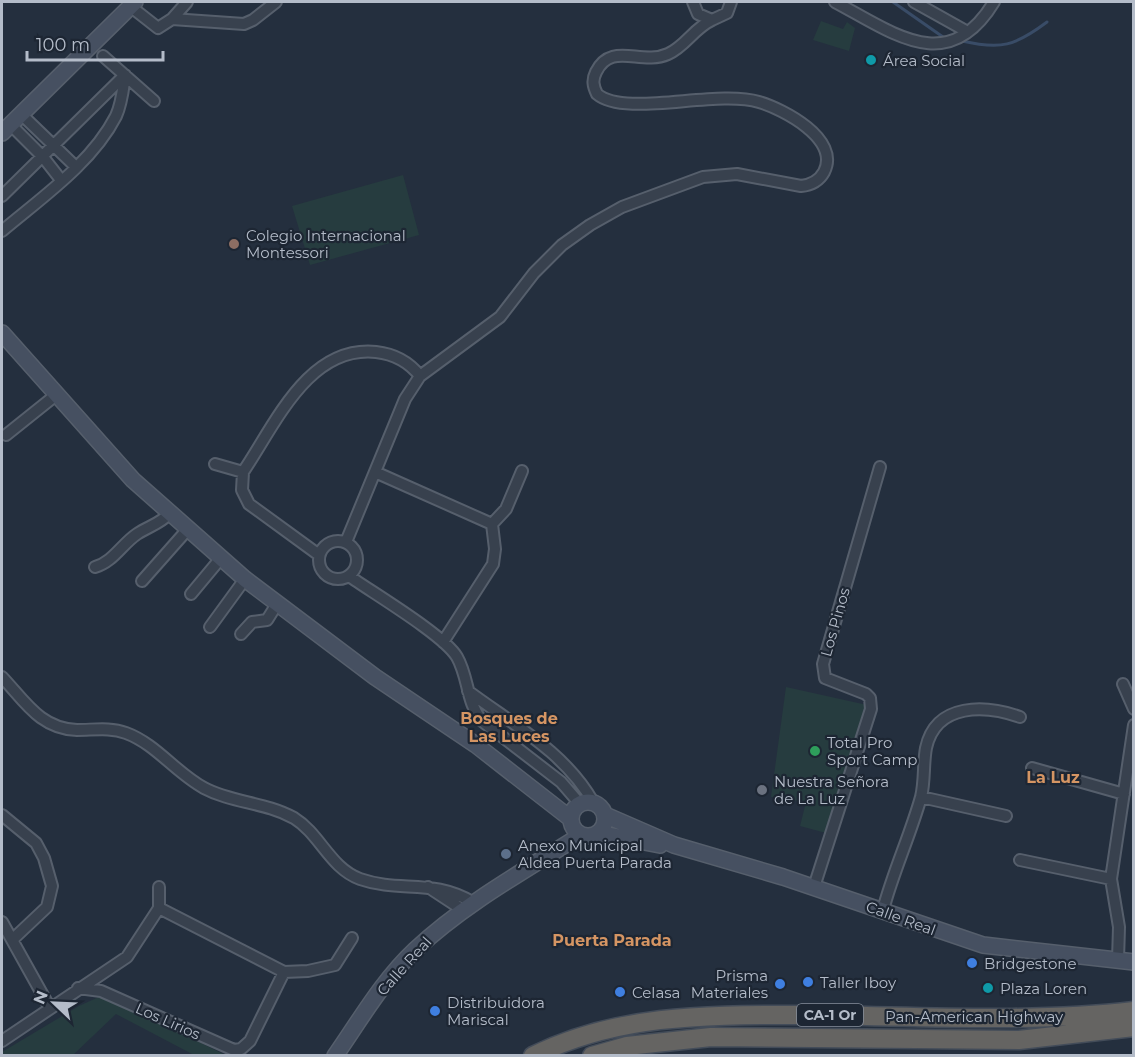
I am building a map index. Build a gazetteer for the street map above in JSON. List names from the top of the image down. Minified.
{"streets":{"highway":["CA-1 Or","Pan-American Highway"],"main road":["Calle Real"],"street":["Los Pinos","Los Lirios"]},"crossings":[["Los Pinos","Calle Real"]],"districts":["Bosques de Las Luces","La Luz","Puerta Parada"],"places":["Área Social","Colegio Internacional Montessori","Total Pro Sport Camp","Nuestra Señora de La Luz","Anexo Municipal Aldea Puerta Parada","Bridgestone","Taller Iboy","Prisma Materiales","Plaza Loren","Celasa","Distribuidora Mariscal"],"scale_bar":"100 m","north":"top left"}
